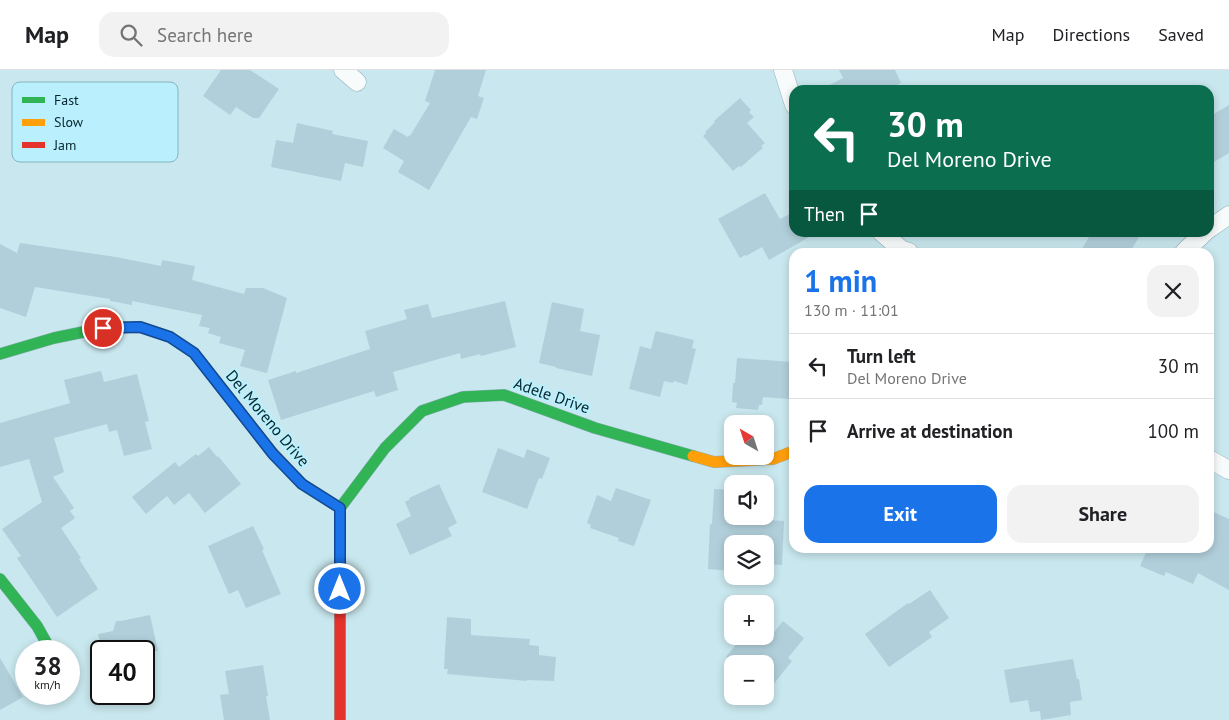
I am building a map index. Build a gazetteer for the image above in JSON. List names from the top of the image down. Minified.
{"streets":{"street":["Adele Drive","Del Moreno Drive"]},"crossings":[["Adele Drive","Del Moreno Drive"]],"legend":["Fast","Slow","Jam"],"north":"top left","page":{"header":"Map","search":"Search here","nav":["Map","Directions","Saved"],"turn":["30 m","Del Moreno Drive"],"then":"Then","heading":["1 min","130 m · 11:01"],"list":[{"name":"Turn left","note":"Del Moreno Drive","value":"30 m"},{"name":"Arrive at destination","value":"100 m"}],"map_buttons":["+","−"],"buttons":["Exit","Share"],"speed":"38 km/h","limit":"40"}}
